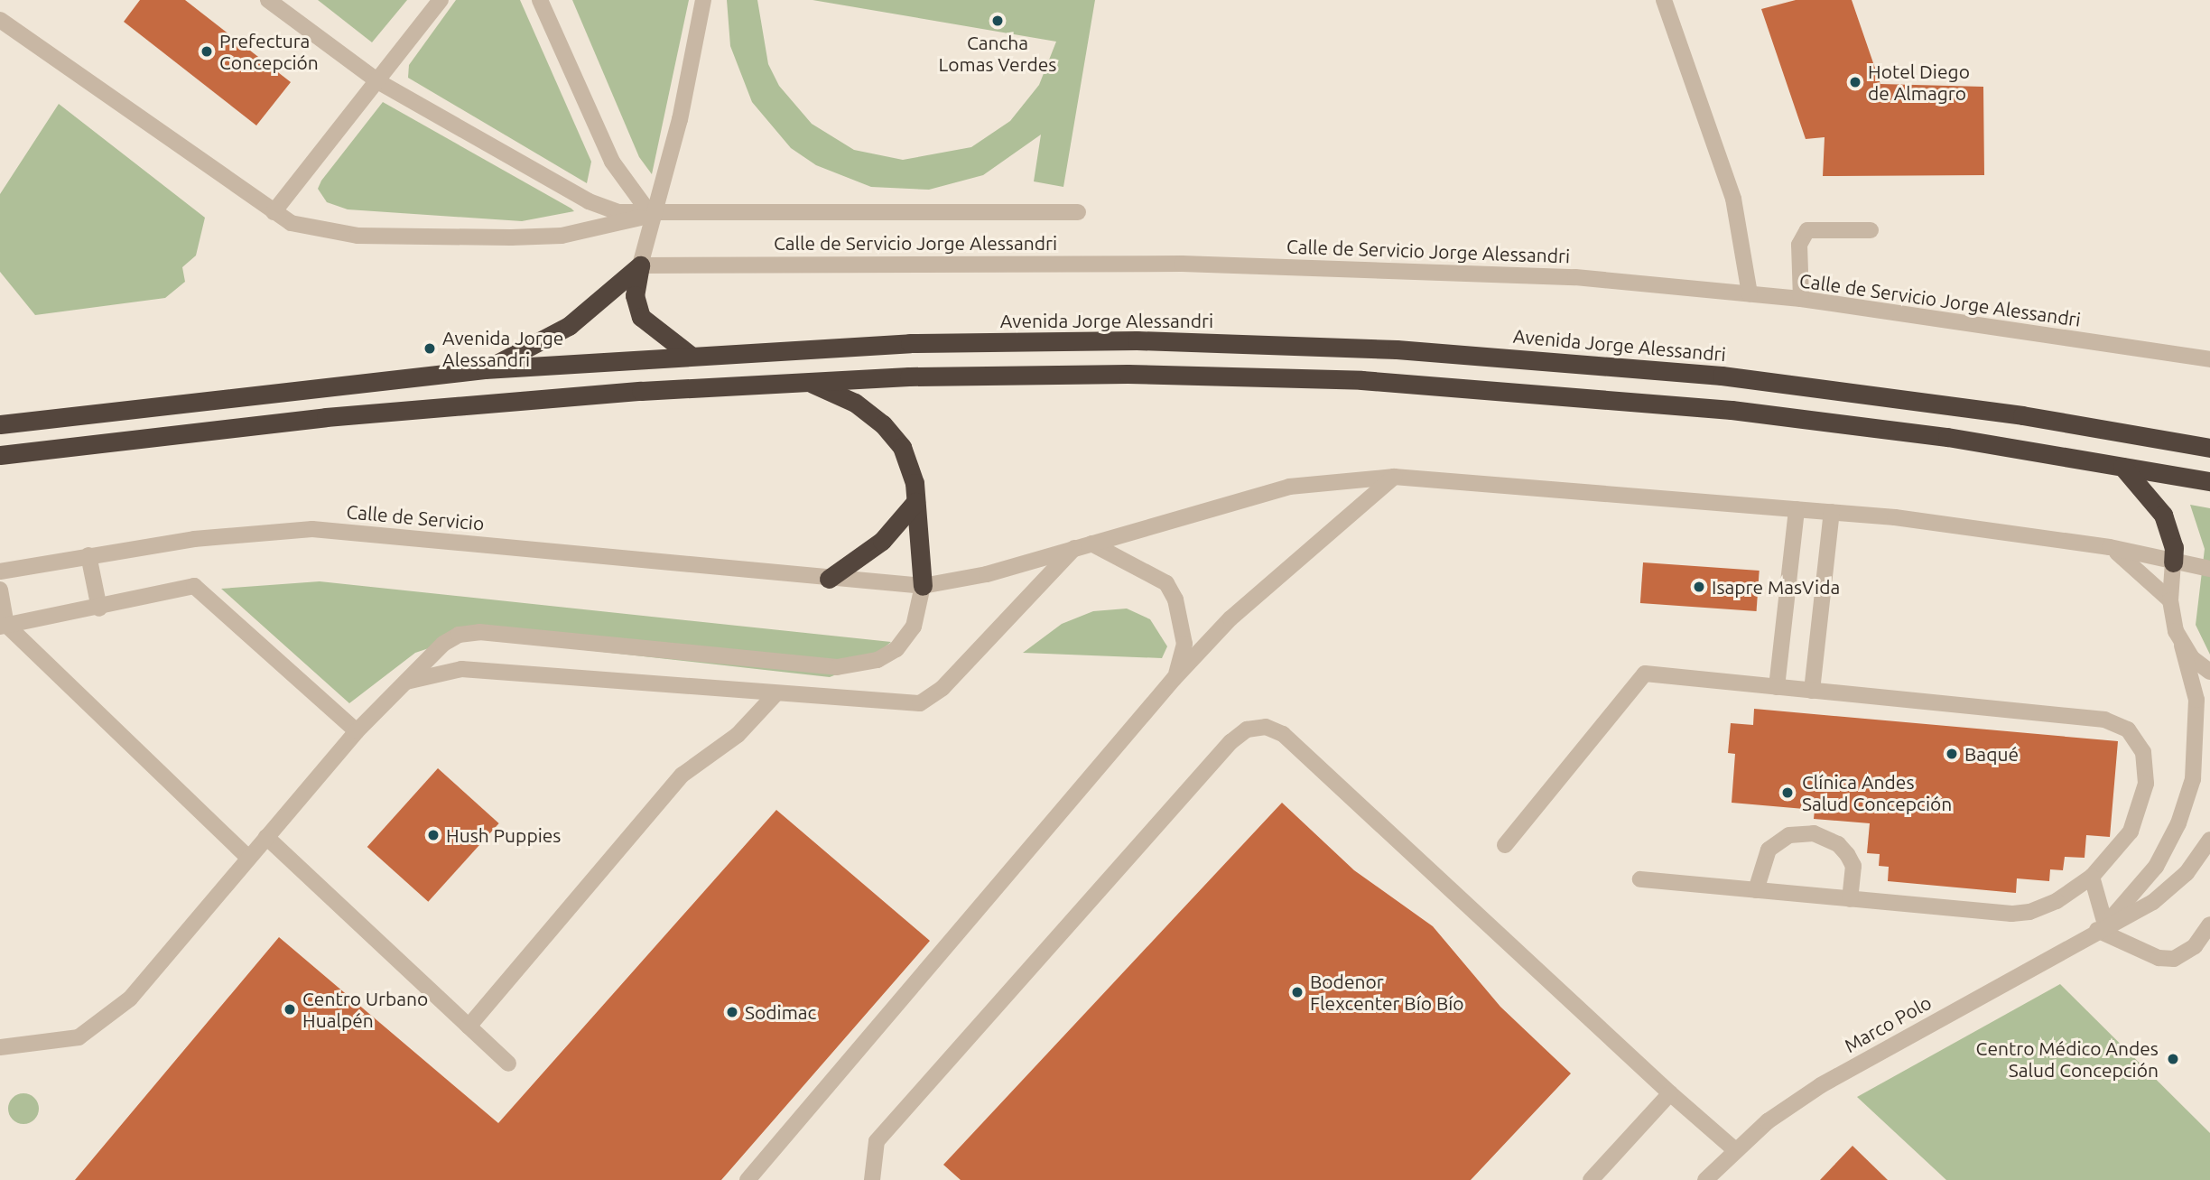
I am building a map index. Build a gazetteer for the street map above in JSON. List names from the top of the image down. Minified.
{"streets":{"highway":["Avenida Jorge Alessandri"],"street":["Calle de Servicio Jorge Alessandri","Calle de Servicio","Marco Polo"]},"places":["Cancha Lomas Verdes","Prefectura Concepción","Hotel Diego de Almagro","Avenida Jorge Alessandri","Isapre MasVida","Baqué","Clínica Andes Salud Concepción","Hush Puppies","Bodenor Flexcenter Bío Bío","Centro Urbano Hualpén","Sodimac","Centro Médico Andes Salud Concepción"]}
